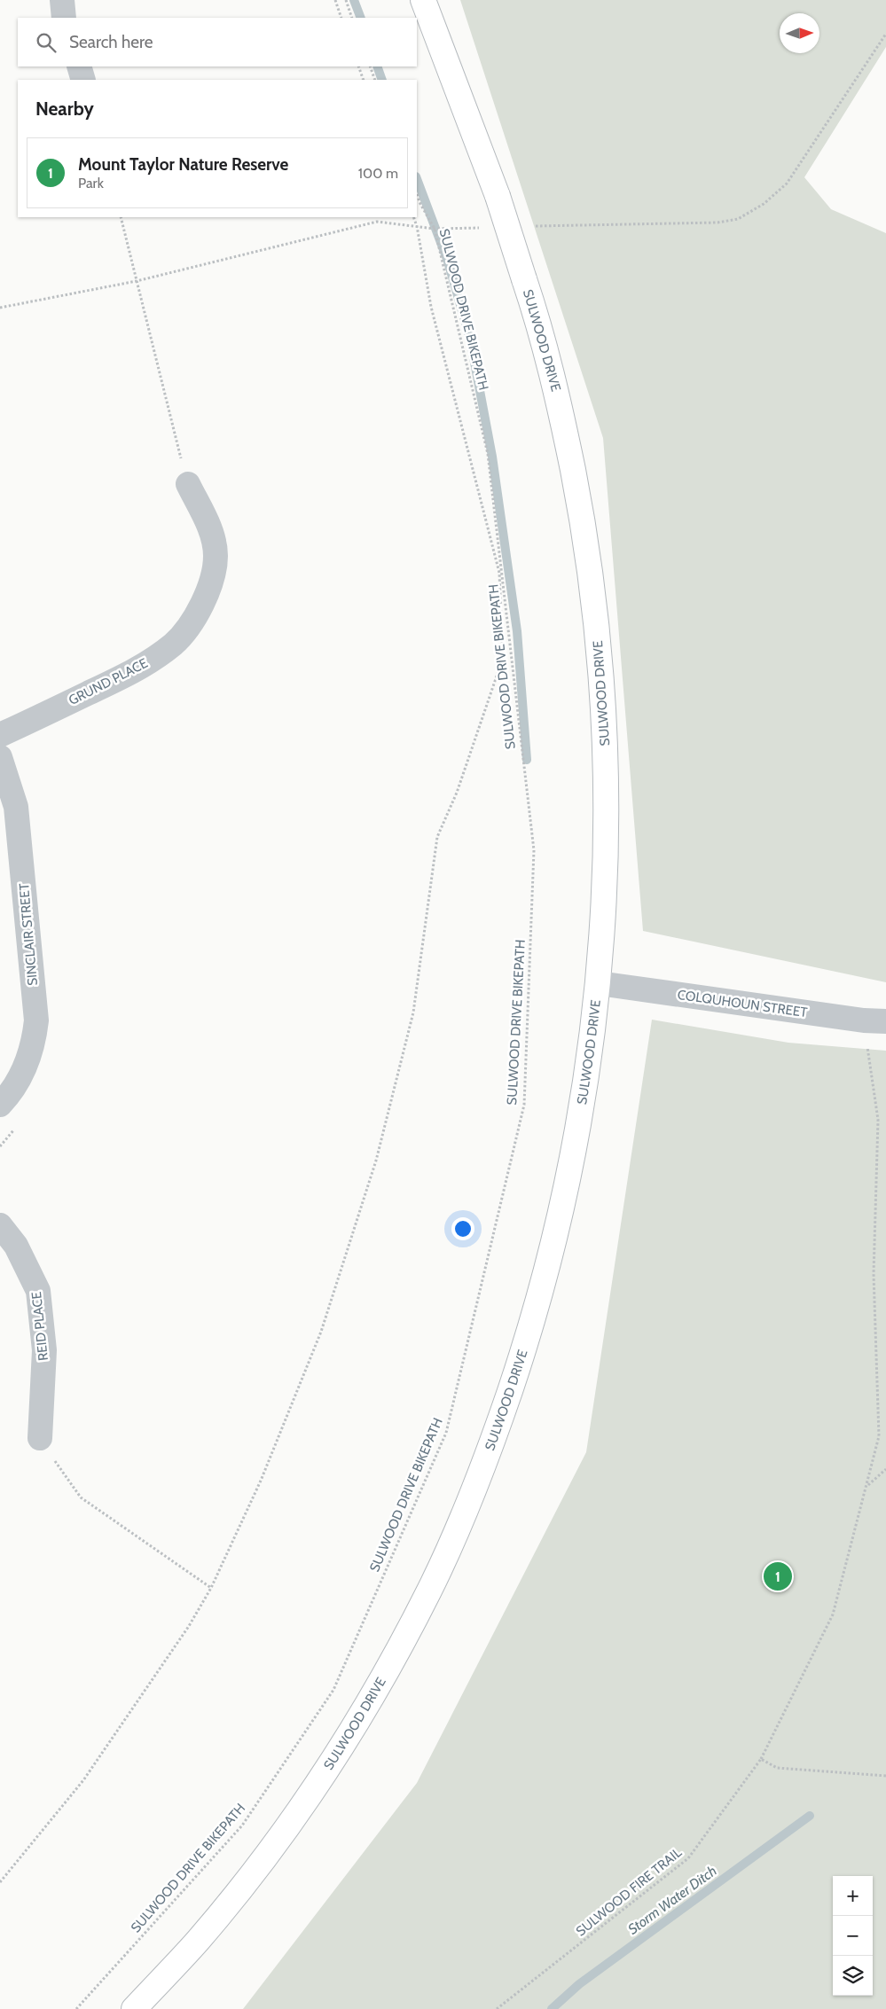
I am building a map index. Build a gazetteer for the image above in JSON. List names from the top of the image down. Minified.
{"streets":{"main road":["SULWOOD DRIVE"],"street":["GRUND PLACE","SINCLAIR STREET","COLQUHOUN STREET","REID PLACE"],"path":["SULWOOD DRIVE BIKEPATH","SULWOOD FIRE TRAIL"]},"crossings":[["SULWOOD DRIVE","COLQUHOUN STREET"],["COLQUHOUN STREET","SULWOOD FIRE TRAIL"]],"water":["Storm Water Ditch"],"north":"right","page":{"search":"Search here","heading":"Nearby","list":[{"mark":"1","name":"Mount Taylor Nature Reserve","note":"Park","value":"100 m"}],"pins":"1","map_buttons":["+","−"]}}
